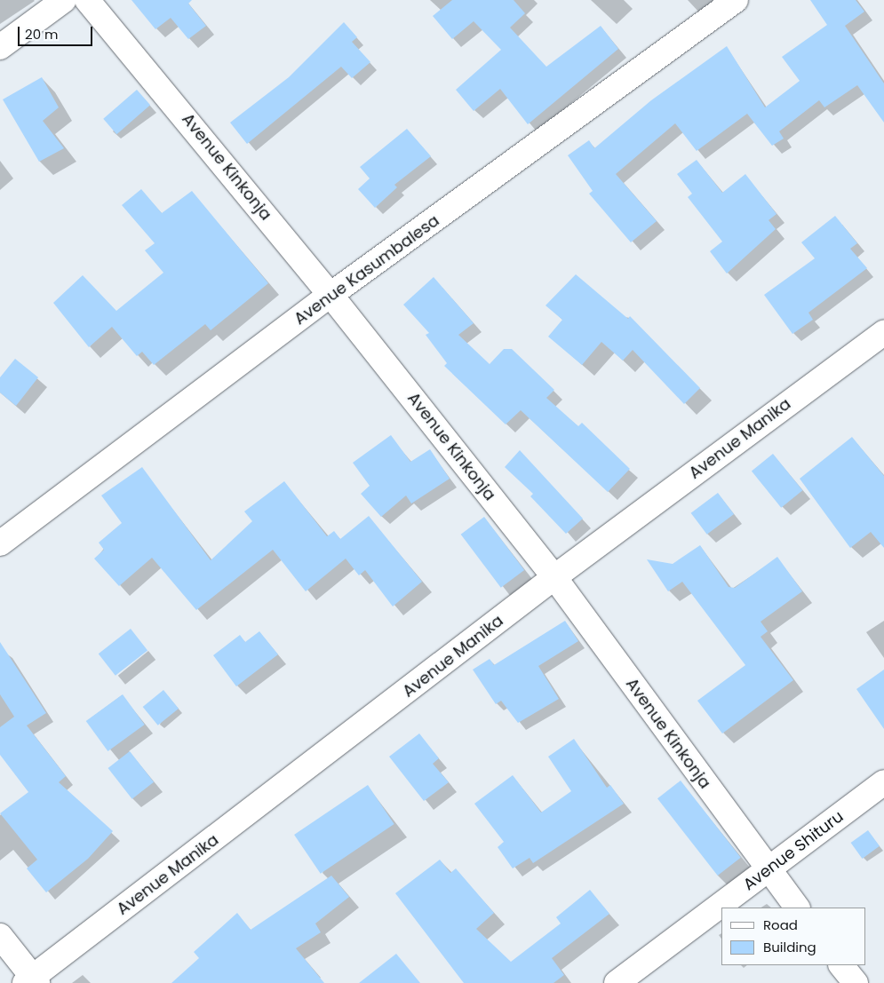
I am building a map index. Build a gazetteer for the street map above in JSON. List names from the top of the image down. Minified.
{"streets":{"street":["Avenue Kinkonja","Avenue Kasumbalesa","Avenue Manika","Avenue Shituru"]},"crossings":[["Avenue Kinkonja","Avenue Kasumbalesa"],["Avenue Kinkonja","Avenue Manika"],["Avenue Kinkonja","Avenue Shituru"]],"legend":["Road","Building"],"scale_bar":"20 m"}
